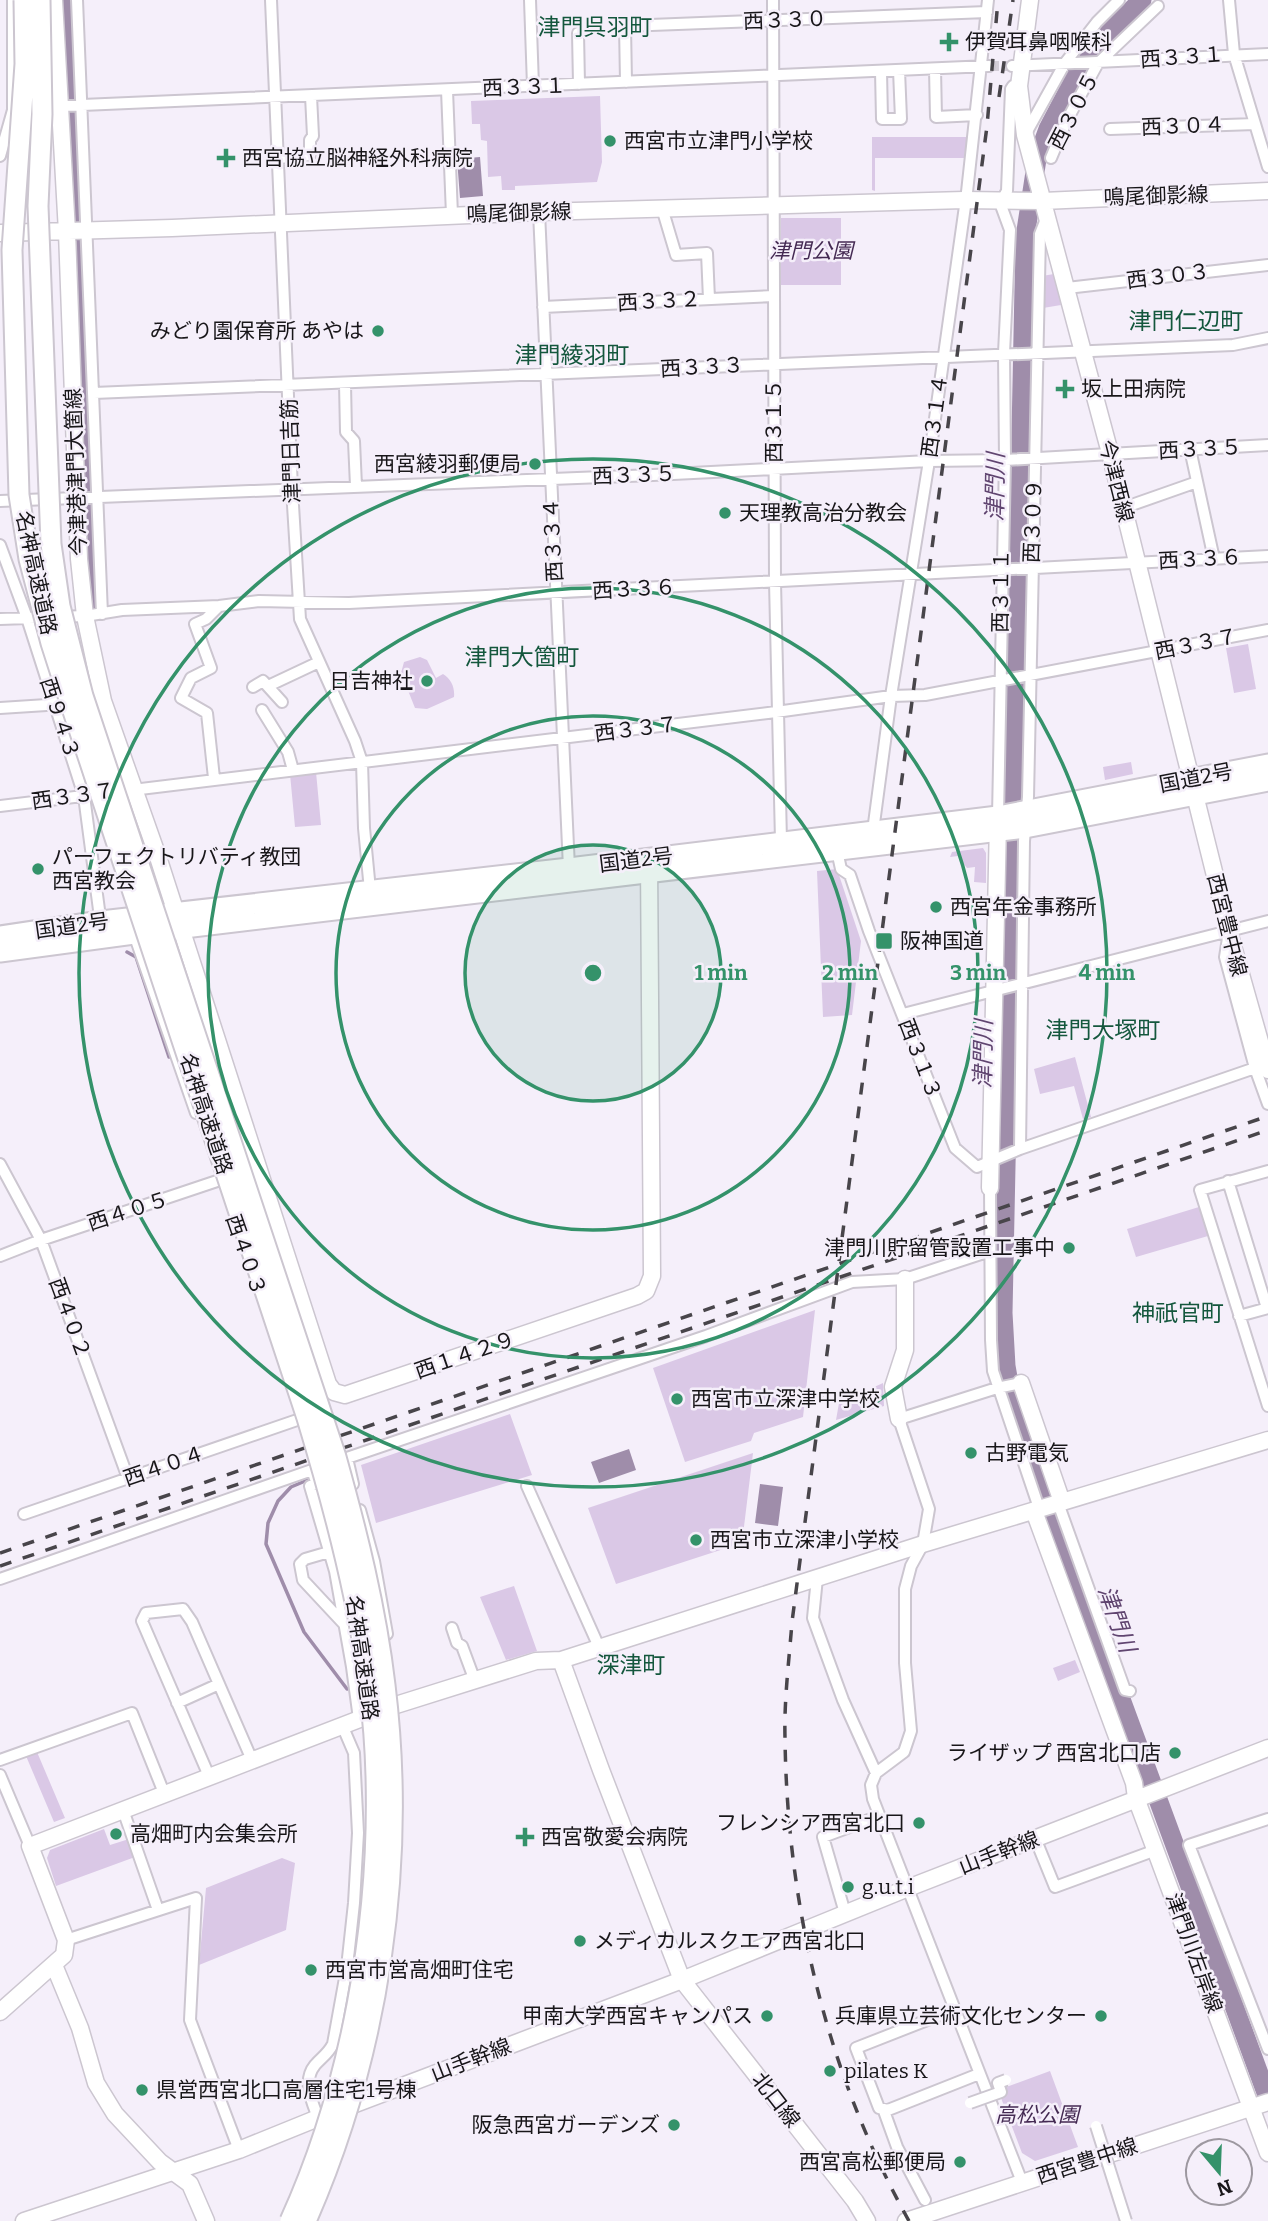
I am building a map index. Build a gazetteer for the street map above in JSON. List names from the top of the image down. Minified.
{"streets":{"highway":["名神高速道路","国道2号"],"street":["西３３０","西３３１","西３０５","西３０４","鳴尾御影線","西３０３","西３３２","西３３３","西３１４","西３１５","西３３５","津門日吉筋","今津港津門大箇線","今津西線","西３０９","西３３４","西３３６","西３１１","西３３７","西９４３","西宮豊中線","西３１３","西４０５","西４０３","西４０２","西１４２９","西４０４","山手幹線","津門川左岸線","北口線"]},"crossings":[["西３３０","西３３１"],["西３３０","西３１４"],["西３３０","西３１５"],["西３３１","西３０５"],["西３３１","西３１４"],["西３３１","西３１５"],["西３３１","津門日吉筋"],["西３３１","今津港津門大箇線"],["鳴尾御影線","西３１４"],["鳴尾御影線","西３１５"],["鳴尾御影線","津門日吉筋"],["鳴尾御影線","今津港津門大箇線"],["鳴尾御影線","今津西線"],["鳴尾御影線","西３０９"],["鳴尾御影線","西３３４"],["鳴尾御影線","西３１１"],["西３０３","今津西線"],["西３３２","西３１５"],["西３３２","西３３４"],["西３３３","西３１４"],["西３３３","西３１５"],["西３３３","津門日吉筋"],["西３３３","今津西線"],["西３３３","西３０９"],["西３３３","西３３４"],["西３３３","西３１１"],["西３１４","西３３５"],["西３１４","西３３６"],["西３１４","西３３７"],["西３１４","国道2号"],["西３１５","西３３５"],["西３１５","西３３６"],["西３１５","西３３７"],["西３１５","国道2号"],["西３３５","津門日吉筋"],["西３３５","今津港津門大箇線"],["西３３５","今津西線"],["西３３５","西３０９"],["西３３５","西３３４"],["西３３５","西３１１"],["津門日吉筋","西３３６"],["津門日吉筋","西３３７"],["津門日吉筋","国道2号"],["今津港津門大箇線","西３３６"],["今津港津門大箇線","西３３７"],["今津港津門大箇線","国道2号"],["今津港津門大箇線","西１４２９"],["今津西線","西３０９"],["今津西線","西３３６"],["今津西線","西３３７"],["今津西線","国道2号"],["今津西線","西宮豊中線"],["西３０９","西３３６"],["西３０９","西３１１"],["西３０９","西３３７"],["西３０９","国道2号"],["西３３４","西３３６"],["西３３４","西３３７"],["西３３４","国道2号"],["西３３６","西３１１"],["西３３６","西９４３"],["西３１１","西３３７"],["西３１１","国道2号"],["西３３７","西９４３"],["西９４３","国道2号"],["国道2号","西宮豊中線"],["国道2号","西３１３"],["国道2号","西４０３"],["国道2号","西１４２９"],["西宮豊中線","津門川左岸線"],["西４０５","西４０３"],["西４０５","西４０２"],["西４０５","西１４２９"],["西４０３","西４０４"],["西４０２","西４０４"],["山手幹線","津門川左岸線"],["山手幹線","北口線"]],"districts":["津門呉羽町","津門仁辺町","津門綾羽町","津門大箇町","津門大塚町","神祇官町","深津町"],"water":["津門川"],"parks":["津門公園","高松公園"],"places":{"health":["伊賀耳鼻咽喉科","西宮協立脳神経外科病院","坂上田病院","西宮敬愛会病院"],"other":["西宮市立津門小学校","みどり園保育所 あやは","西宮綾羽郵便局","天理教高治分教会","日吉神社","パーフェクトリバティ教団 西宮教会","西宮年金事務所","津門川貯留管設置工事中","西宮市立深津中学校","古野電気","西宮市立深津小学校","ライザップ 西宮北口店","フレンシア西宮北口","高畑町内会集会所","g.u.t.i","メディカルスクエア西宮北口","西宮市営高畑町住宅","甲南大学西宮キャンパス","兵庫県立芸術文化センター","pilates K","県営西宮北口高層住宅1号棟","阪急西宮ガーデンズ","西宮高松郵便局"],"transit":["阪神国道"]},"north":"bottom","rings":["1 min","2 min","3 min","4 min"]}
